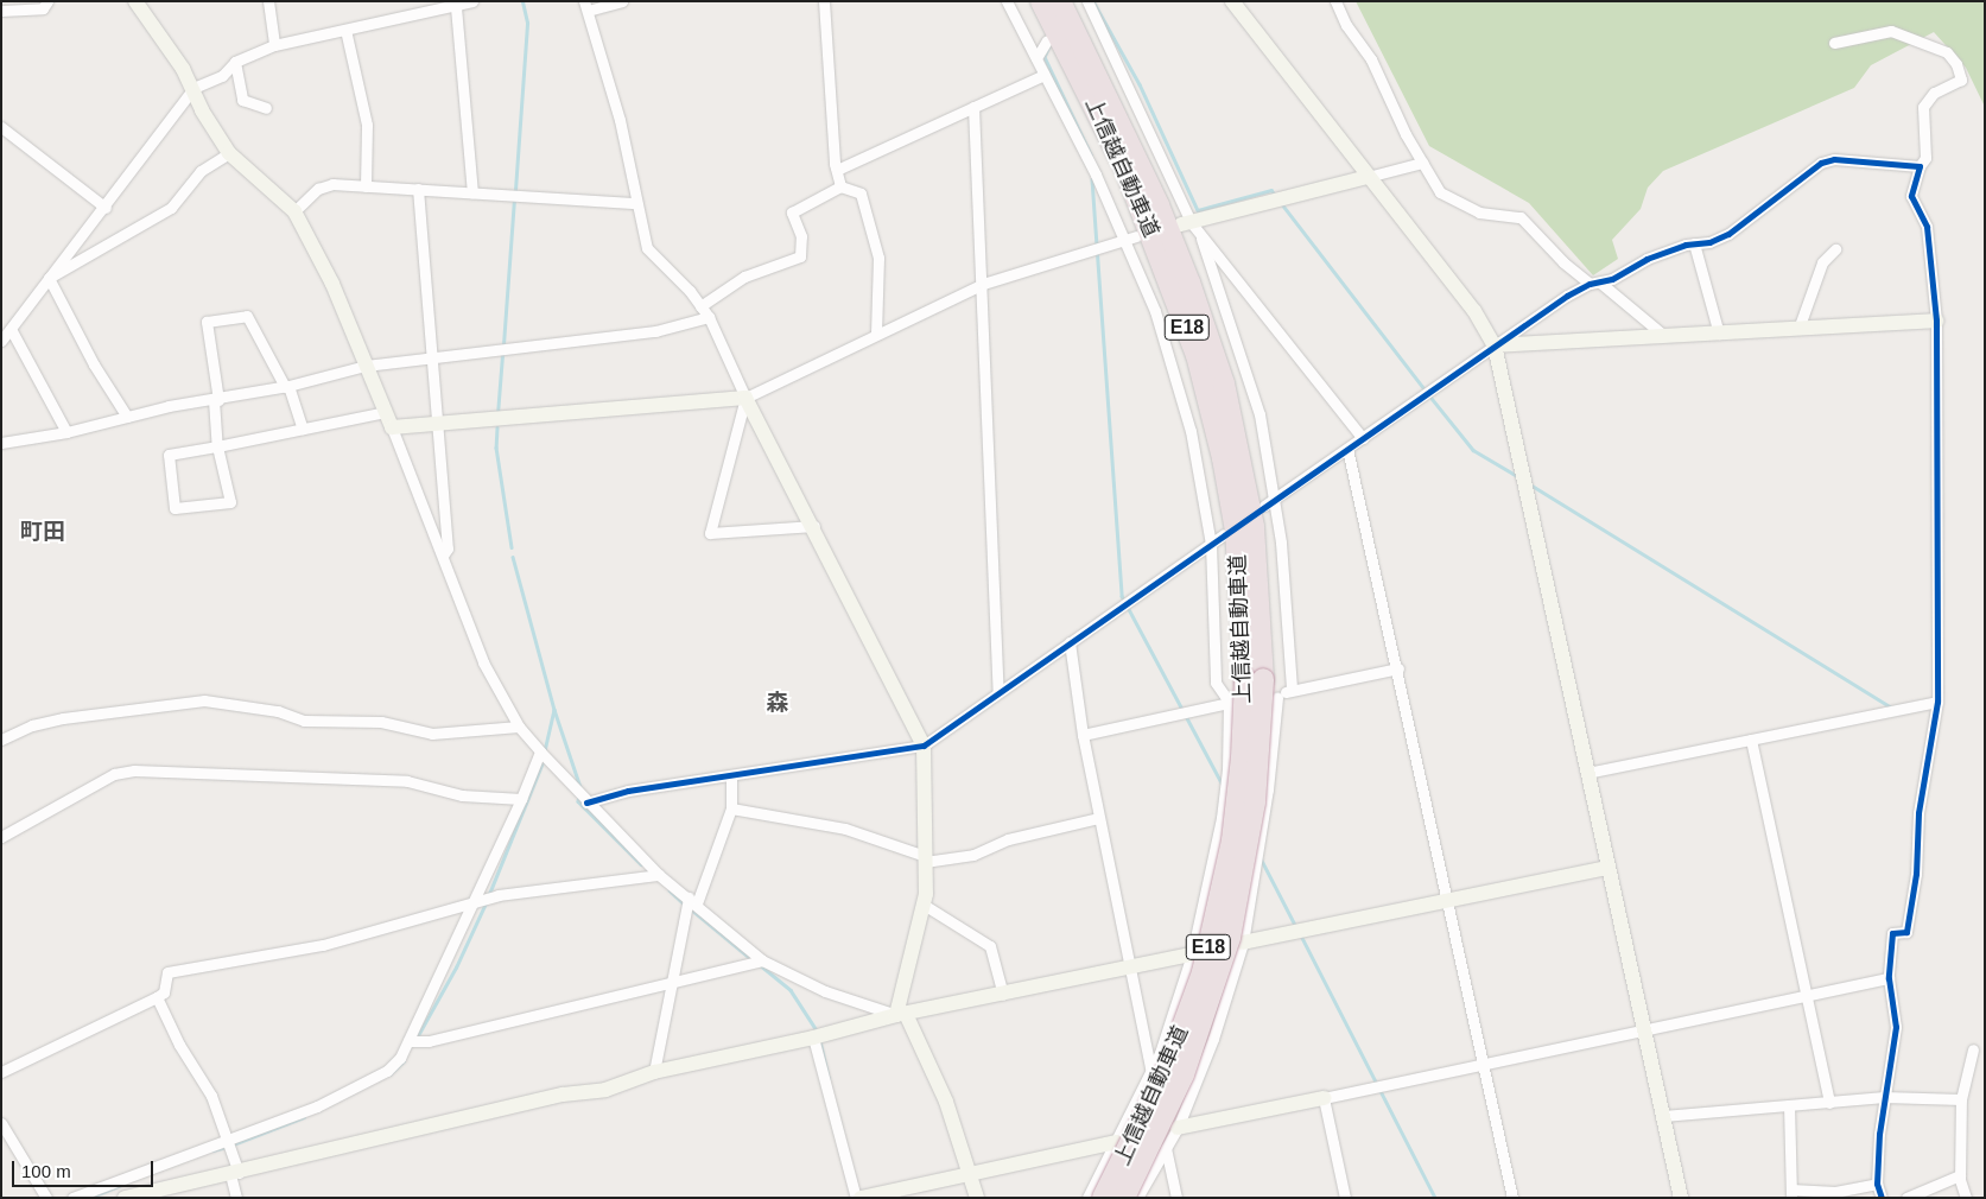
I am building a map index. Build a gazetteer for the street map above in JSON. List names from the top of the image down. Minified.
{"streets":{"highway":["上信越自動車道","E18"]},"districts":["町田","森"],"scale_bar":"100 m"}
